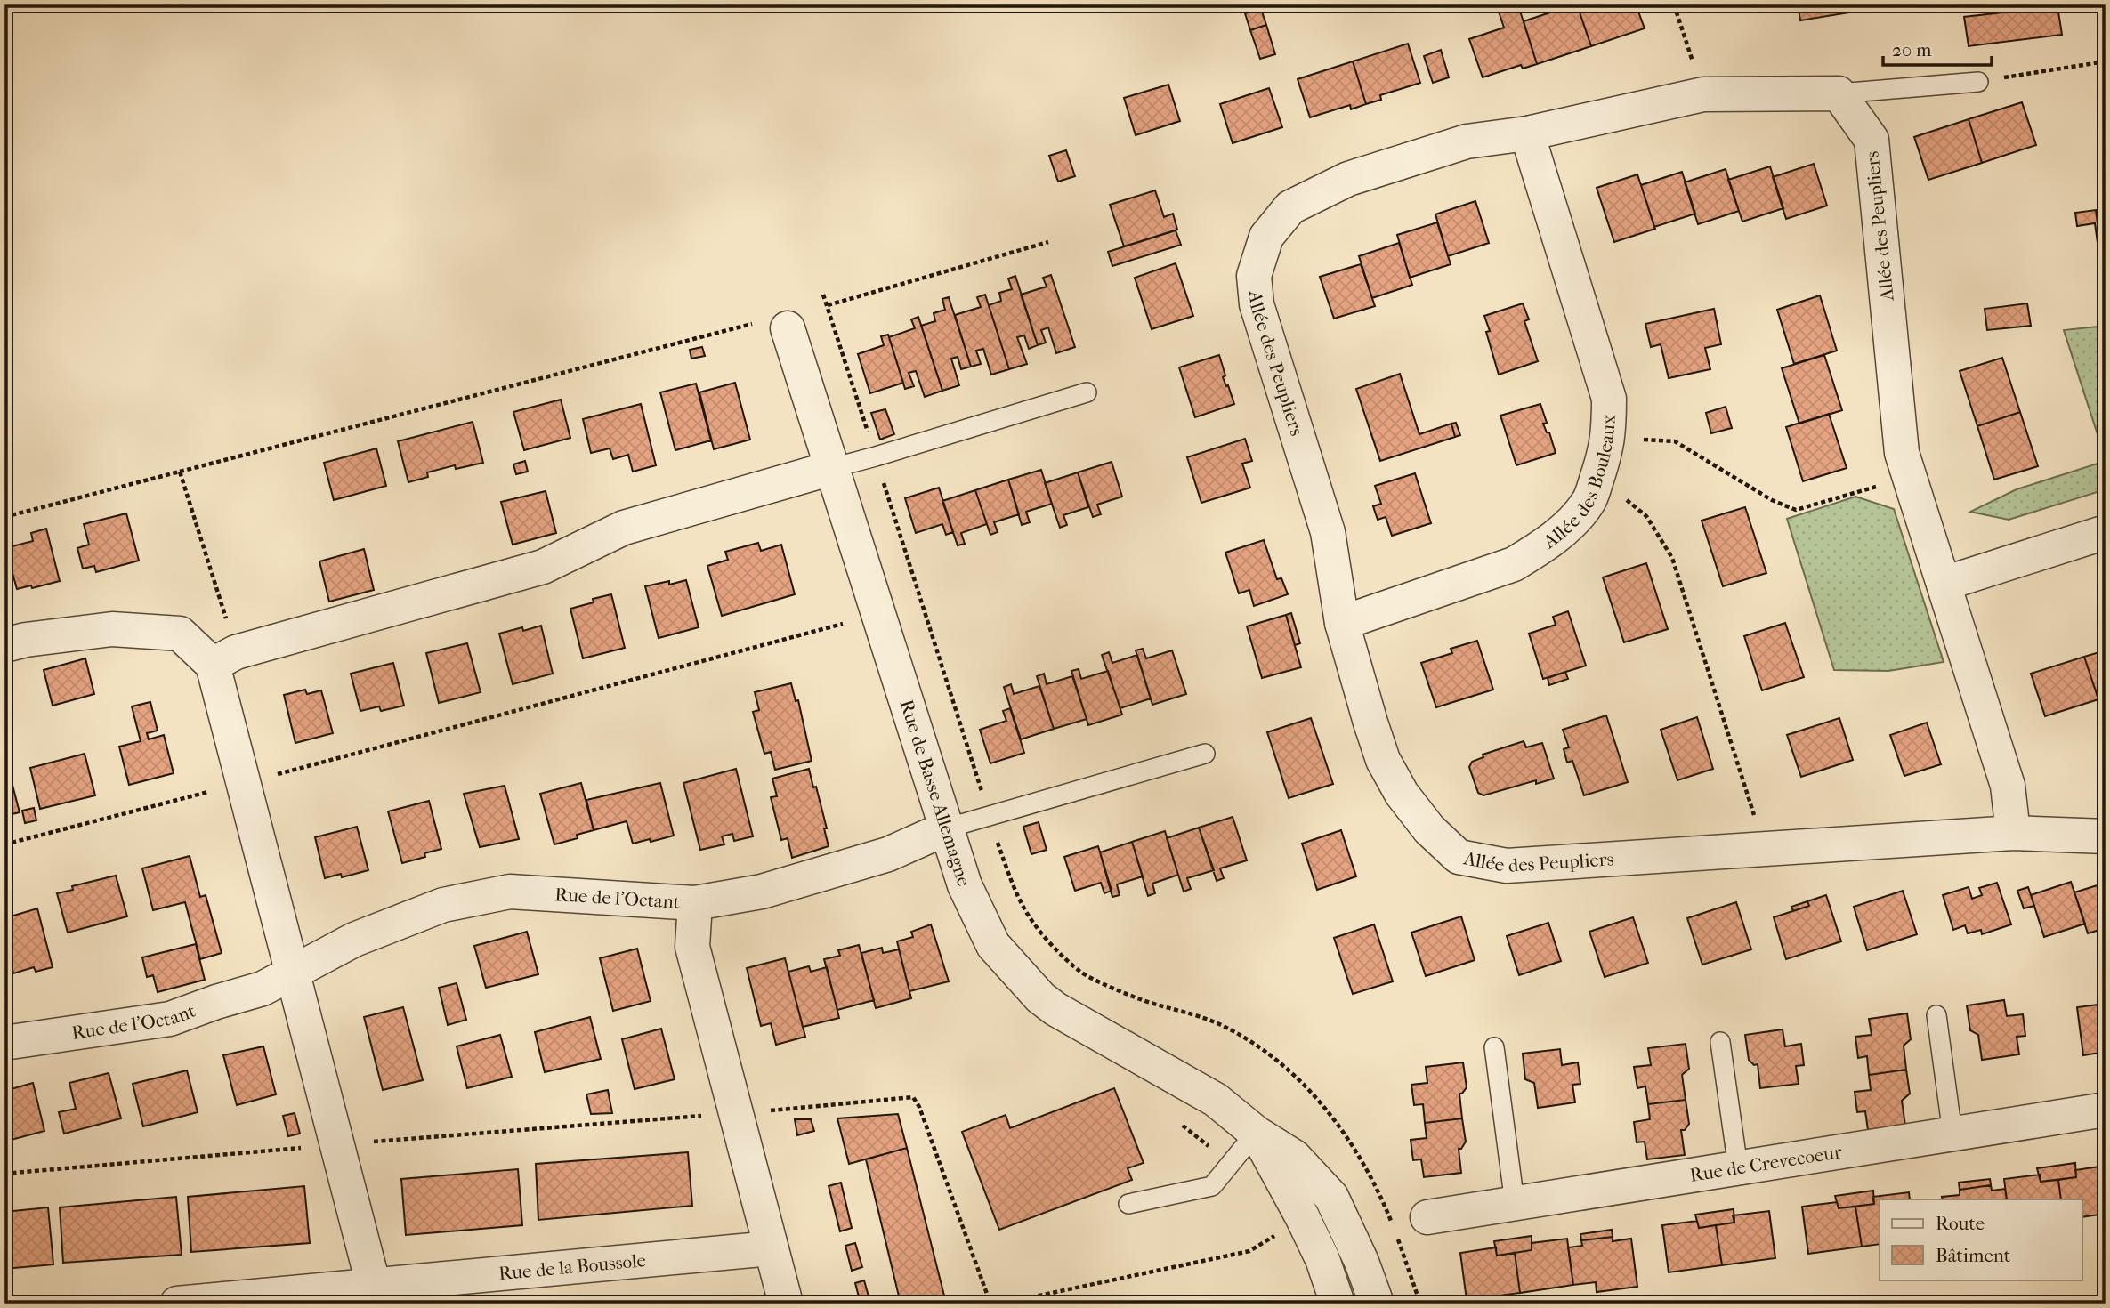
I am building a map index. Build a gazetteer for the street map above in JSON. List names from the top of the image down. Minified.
{"streets":{"street":["Allée des Peupliers","Allée des Bouleaux","Rue de Basse Allemagne","Rue de l'Octant","Rue de Crevecoeur","Rue de la Boussole"]},"crossings":[["Allée des Peupliers","Allée des Bouleaux"],["Rue de Basse Allemagne","Rue de l'Octant"]],"legend":["Route","Bâtiment"],"scale_bar":"20 m"}
